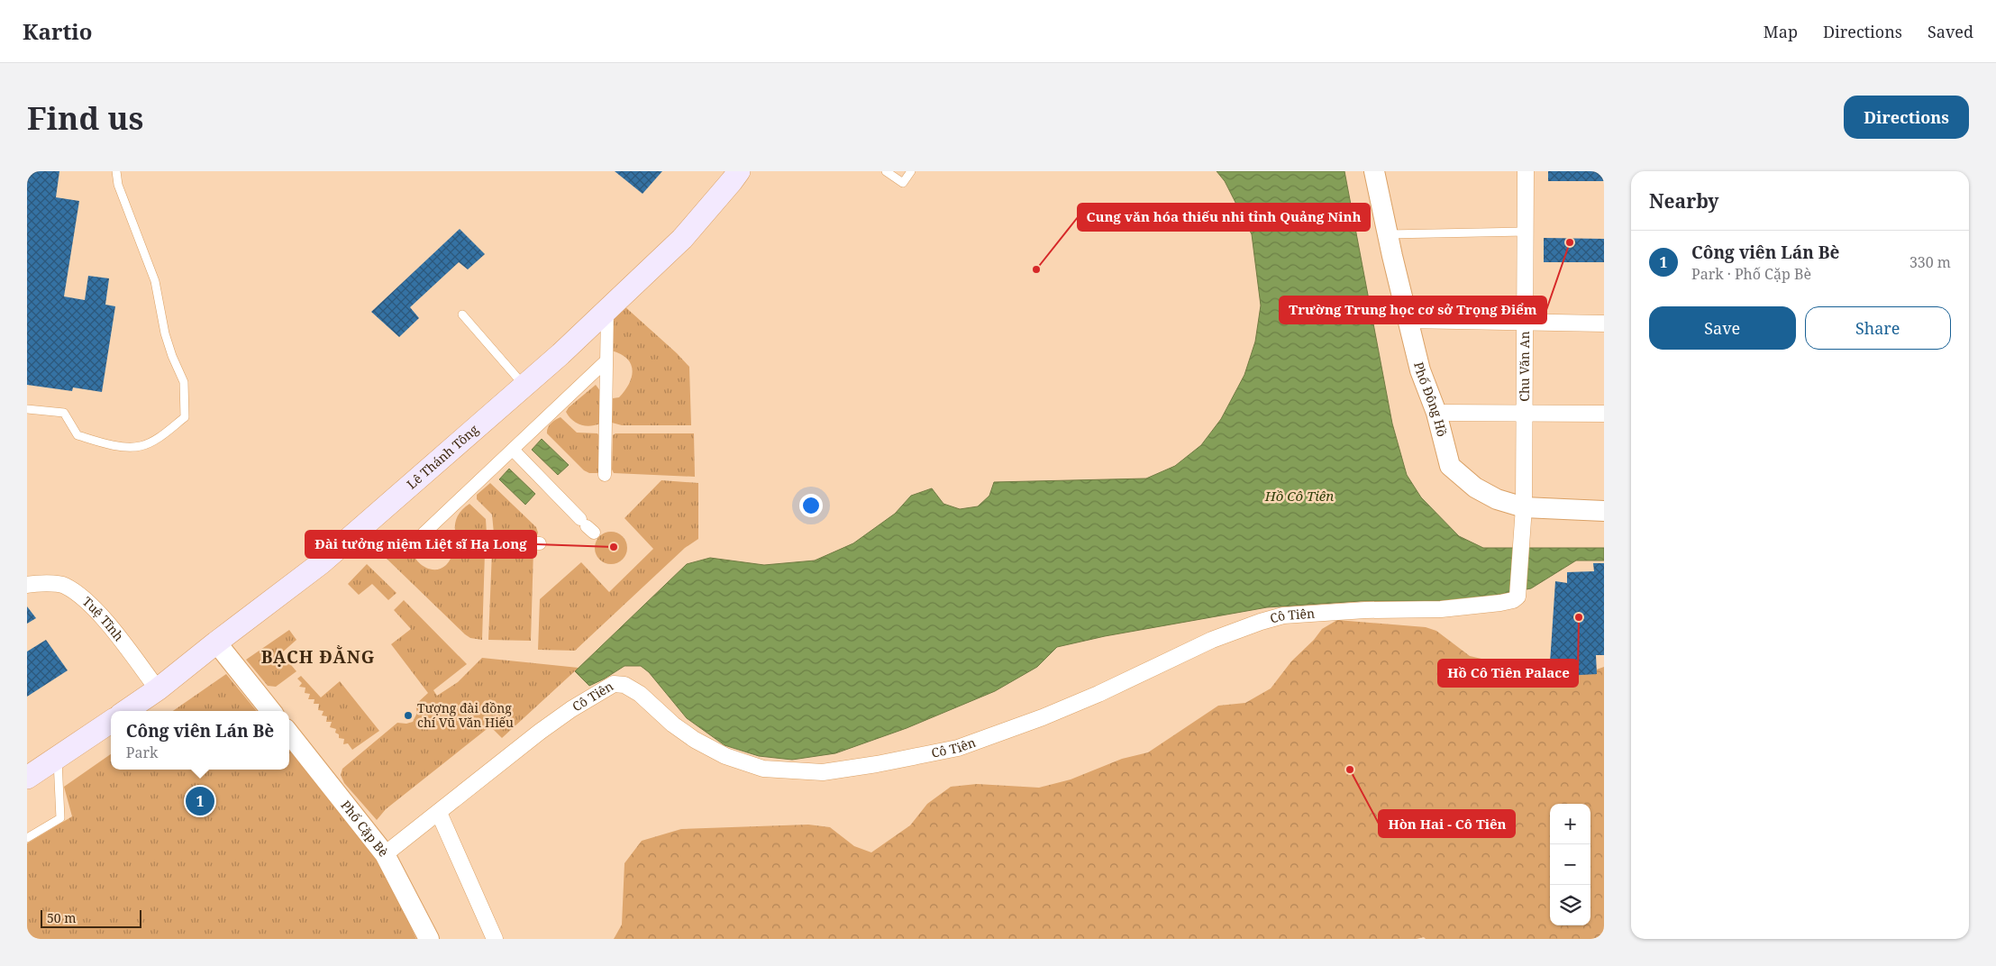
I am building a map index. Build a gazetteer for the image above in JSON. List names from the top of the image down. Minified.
{"streets":{"main road":["Lê Thánh Tông"],"street":["Chu Văn An","Phố Đông Hồ","Cô Tiên","Tuệ Tĩnh","Phố Cặp Bè"]},"crossings":[["Chu Văn An","Phố Đông Hồ"],["Chu Văn An","Cô Tiên"],["Lê Thánh Tông","Tuệ Tĩnh"],["Cô Tiên","Phố Cặp Bè"]],"districts":["BẠCH ĐẰNG"],"water":["Hồ Cô Tiên"],"places":["Trường Trung học cơ sở Trọng Điểm","Cung văn hóa thiếu nhi tỉnh Quảng Ninh","Đài tưởng niệm Liệt sĩ Hạ Long","Hồ Cô Tiên Palace","Tượng đài đồng chí Vũ Văn Hiếu","Hòn Hai - Cô Tiên"],"scale_bar":"50 m","page":{"header":"Kartio","nav":["Map","Directions","Saved"],"buttons":["Directions",["Save","Share"]],"title":"Find us","heading":"Nearby","list":[{"mark":"1","name":"Công viên Lán Bè","note":"Park · Phố Cặp Bè","value":"330 m"}],"popup":["Công viên Lán Bè","Park"],"pins":"1","map_buttons":["+","−"],"scale":"50 m"}}
